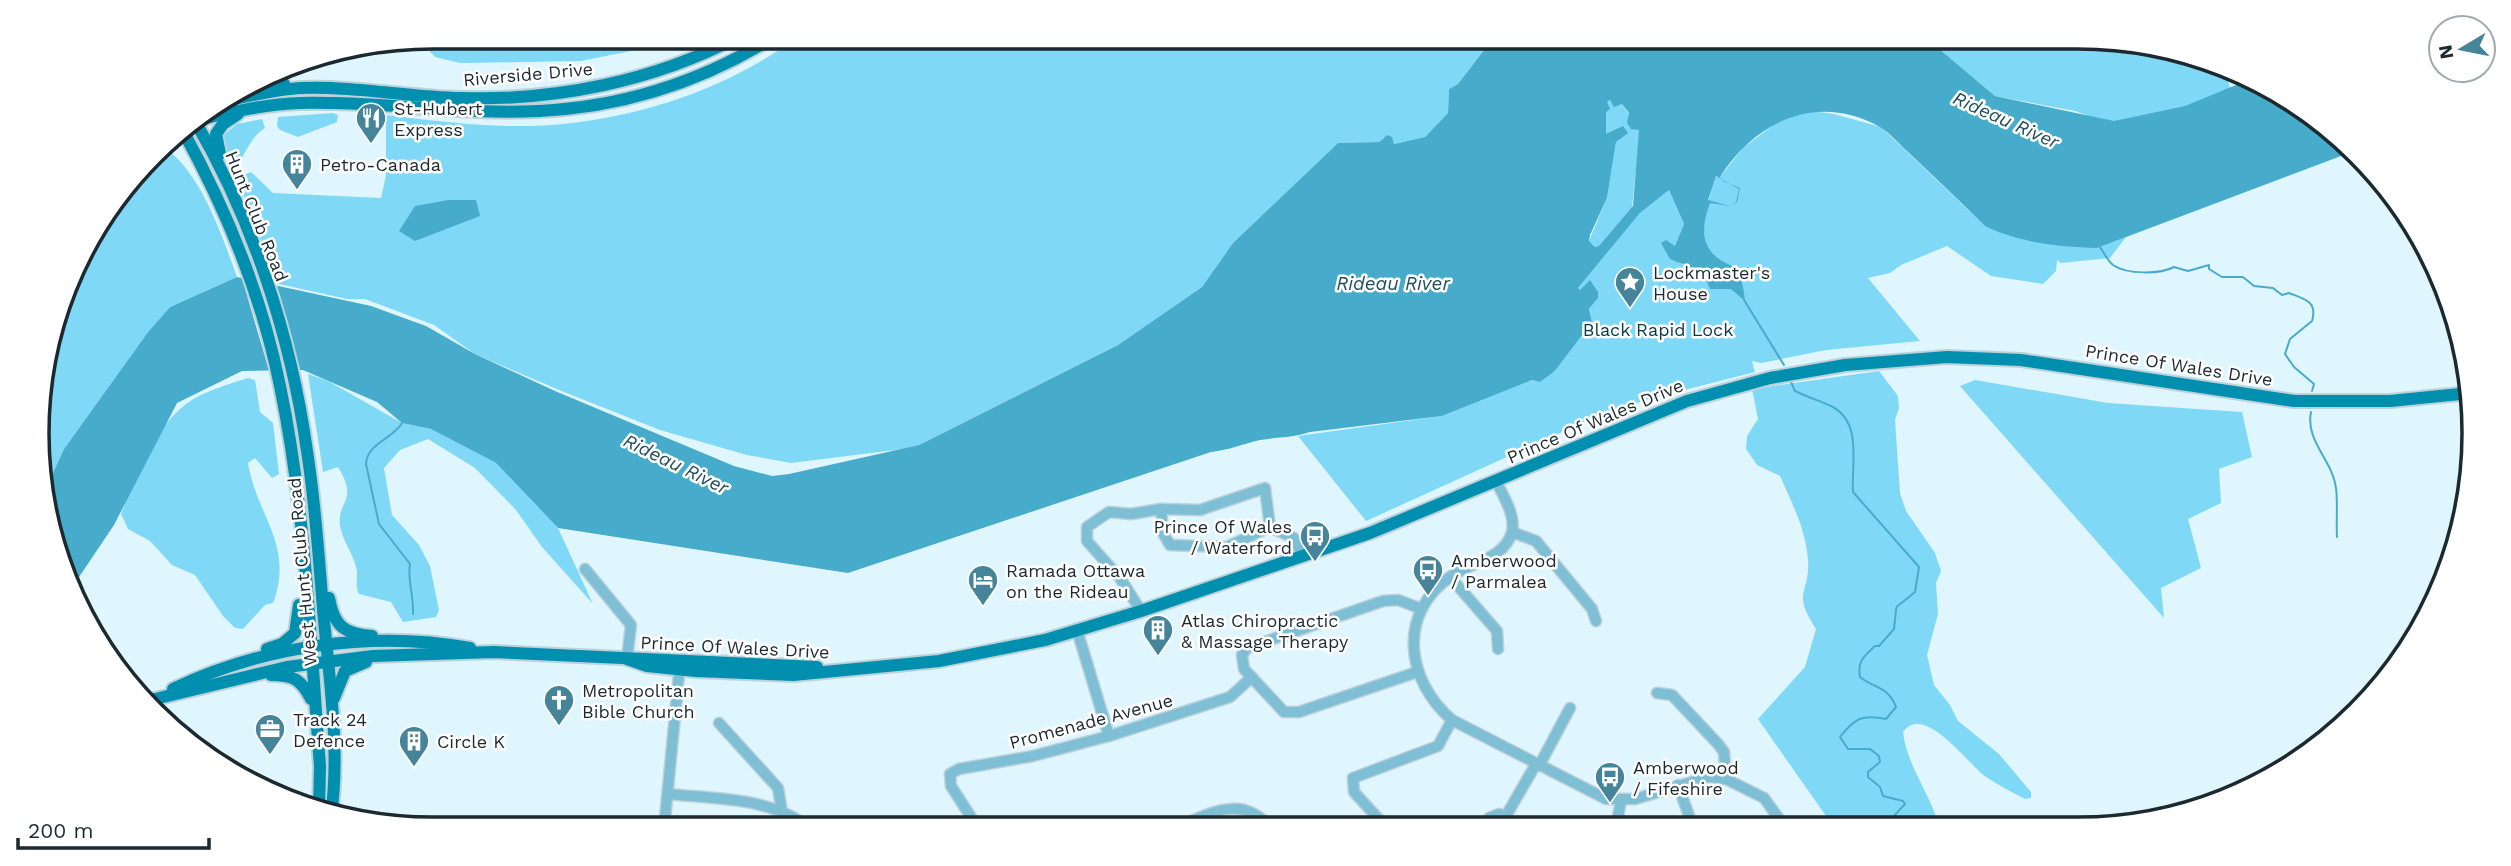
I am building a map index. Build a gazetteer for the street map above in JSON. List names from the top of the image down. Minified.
{"streets":{"main road":["Riverside Drive","Hunt Club Road","Prince Of Wales Drive","West Hunt Club Road"],"street":["Promenade Avenue"]},"crossings":[["Hunt Club Road","West Hunt Club Road"],["Prince Of Wales Drive","West Hunt Club Road"]],"water":["Rideau River"],"parks":["Black Rapid Lock"],"places":{"restaurant":["St-Hubert Express"],"building":["Petro-Canada","Atlas Chiropractic & Massage Therapy","Circle K"],"place":["Lockmaster's House"],"bus stop":["Prince Of Wales / Waterford","Amberwood / Parmalea","Amberwood / Fifeshire"],"hotel":["Ramada Ottawa on the Rideau"],"church":["Metropolitan Bible Church"],"office":["Track 24 Defence"]},"scale_bar":"200 m","north":"left"}
